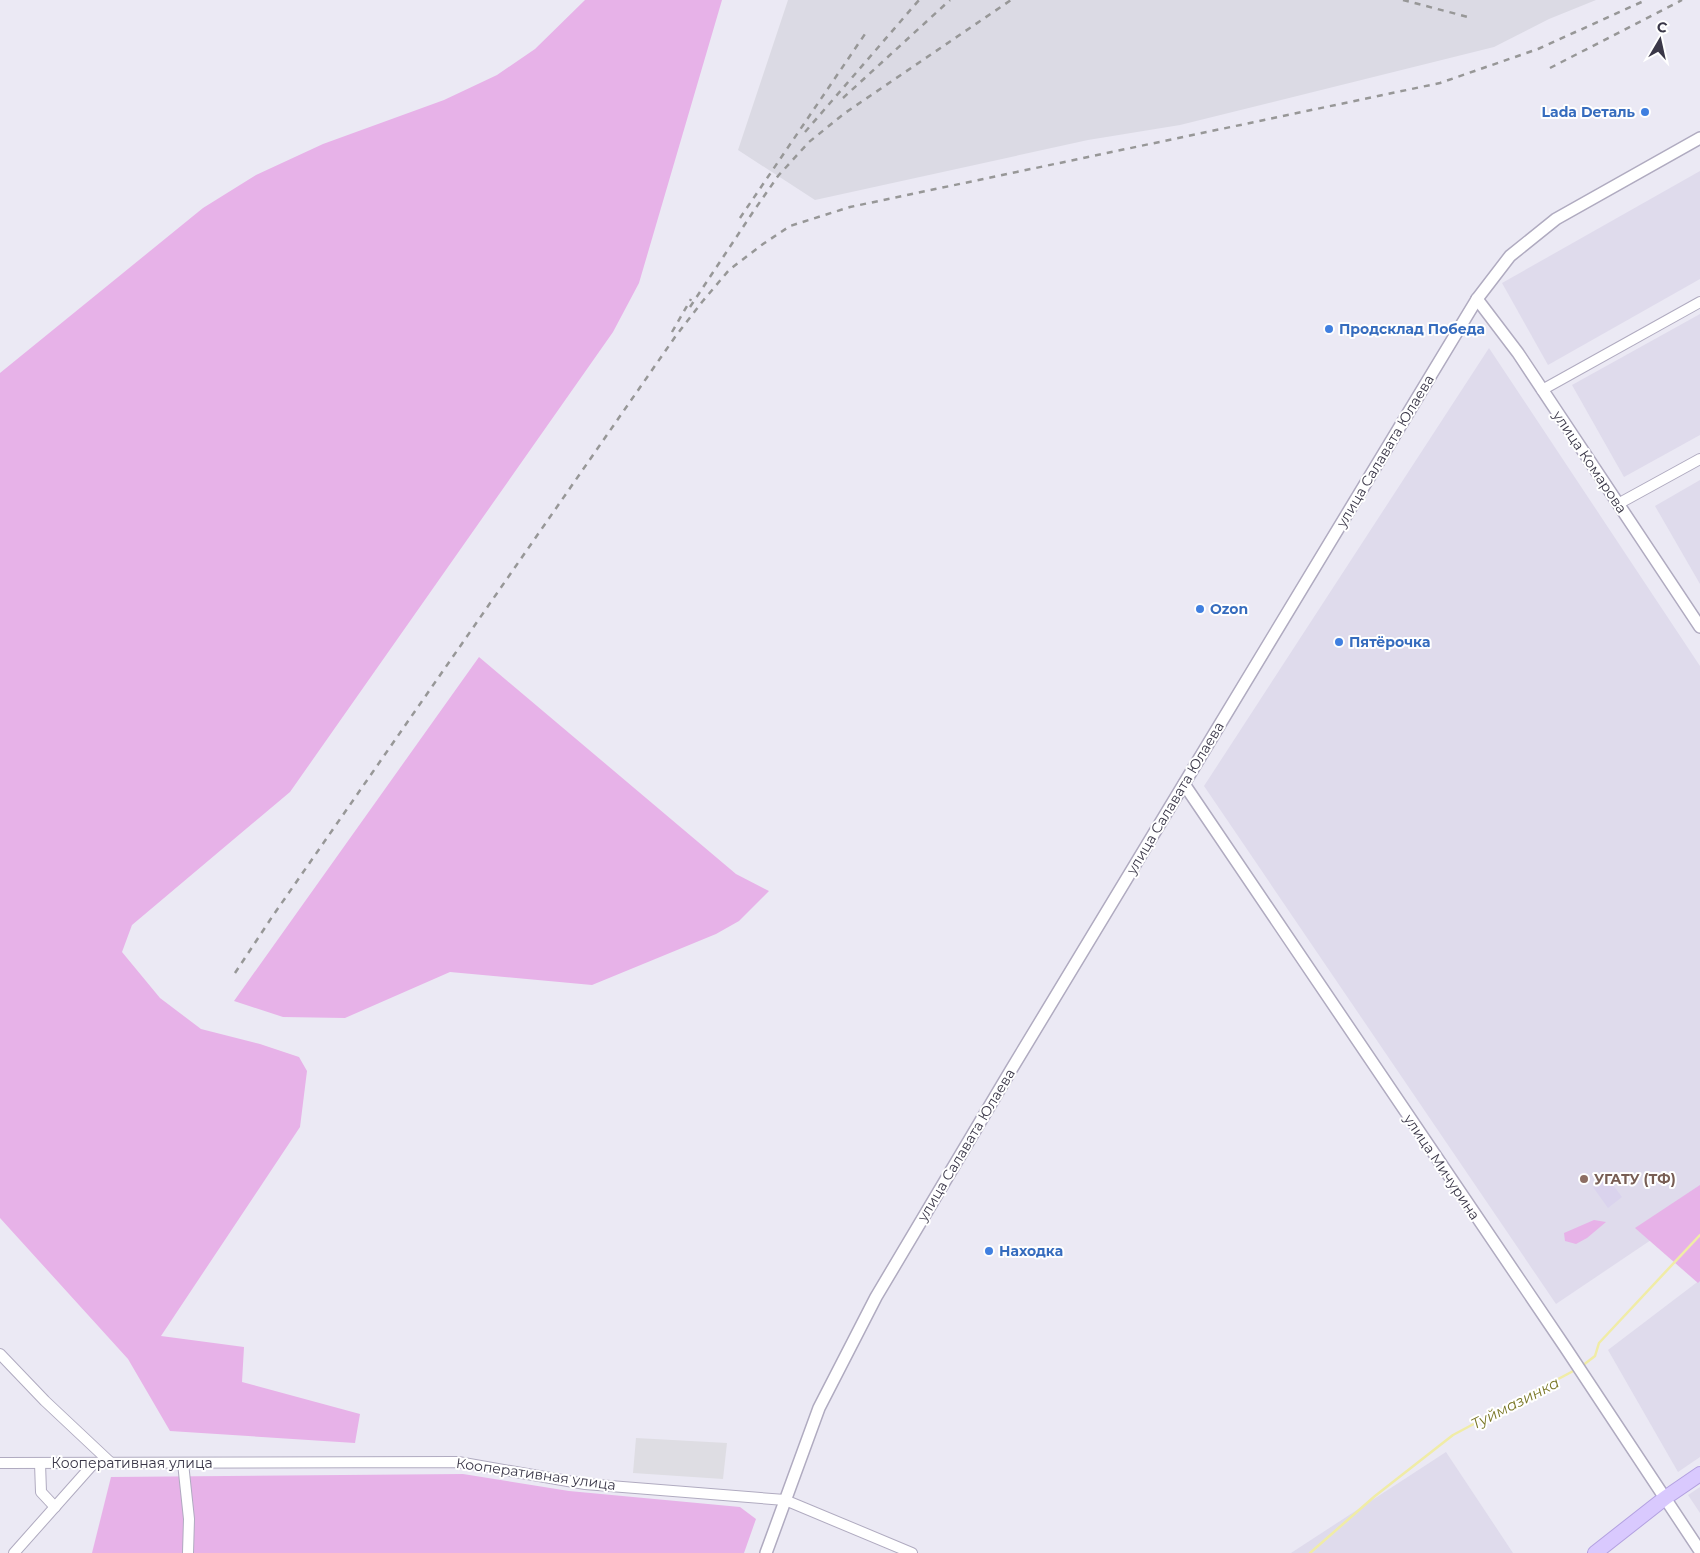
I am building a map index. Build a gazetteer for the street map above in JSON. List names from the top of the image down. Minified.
{"streets":{"street":["улица Салавата Юлаева","улица Комарова","улица Мичурина","Кооперативная улица"]},"crossings":[["улица Салавата Юлаева","улица Комарова"],["улица Салавата Юлаева","улица Мичурина"],["улица Салавата Юлаева","Кооперативная улица"]],"water":["Туймазинка"],"places":["Lada Dеталь","Продсклад Победа","Ozon","Пятёрочка","УГАТУ (ТФ)","Находка"],"north":"top"}
